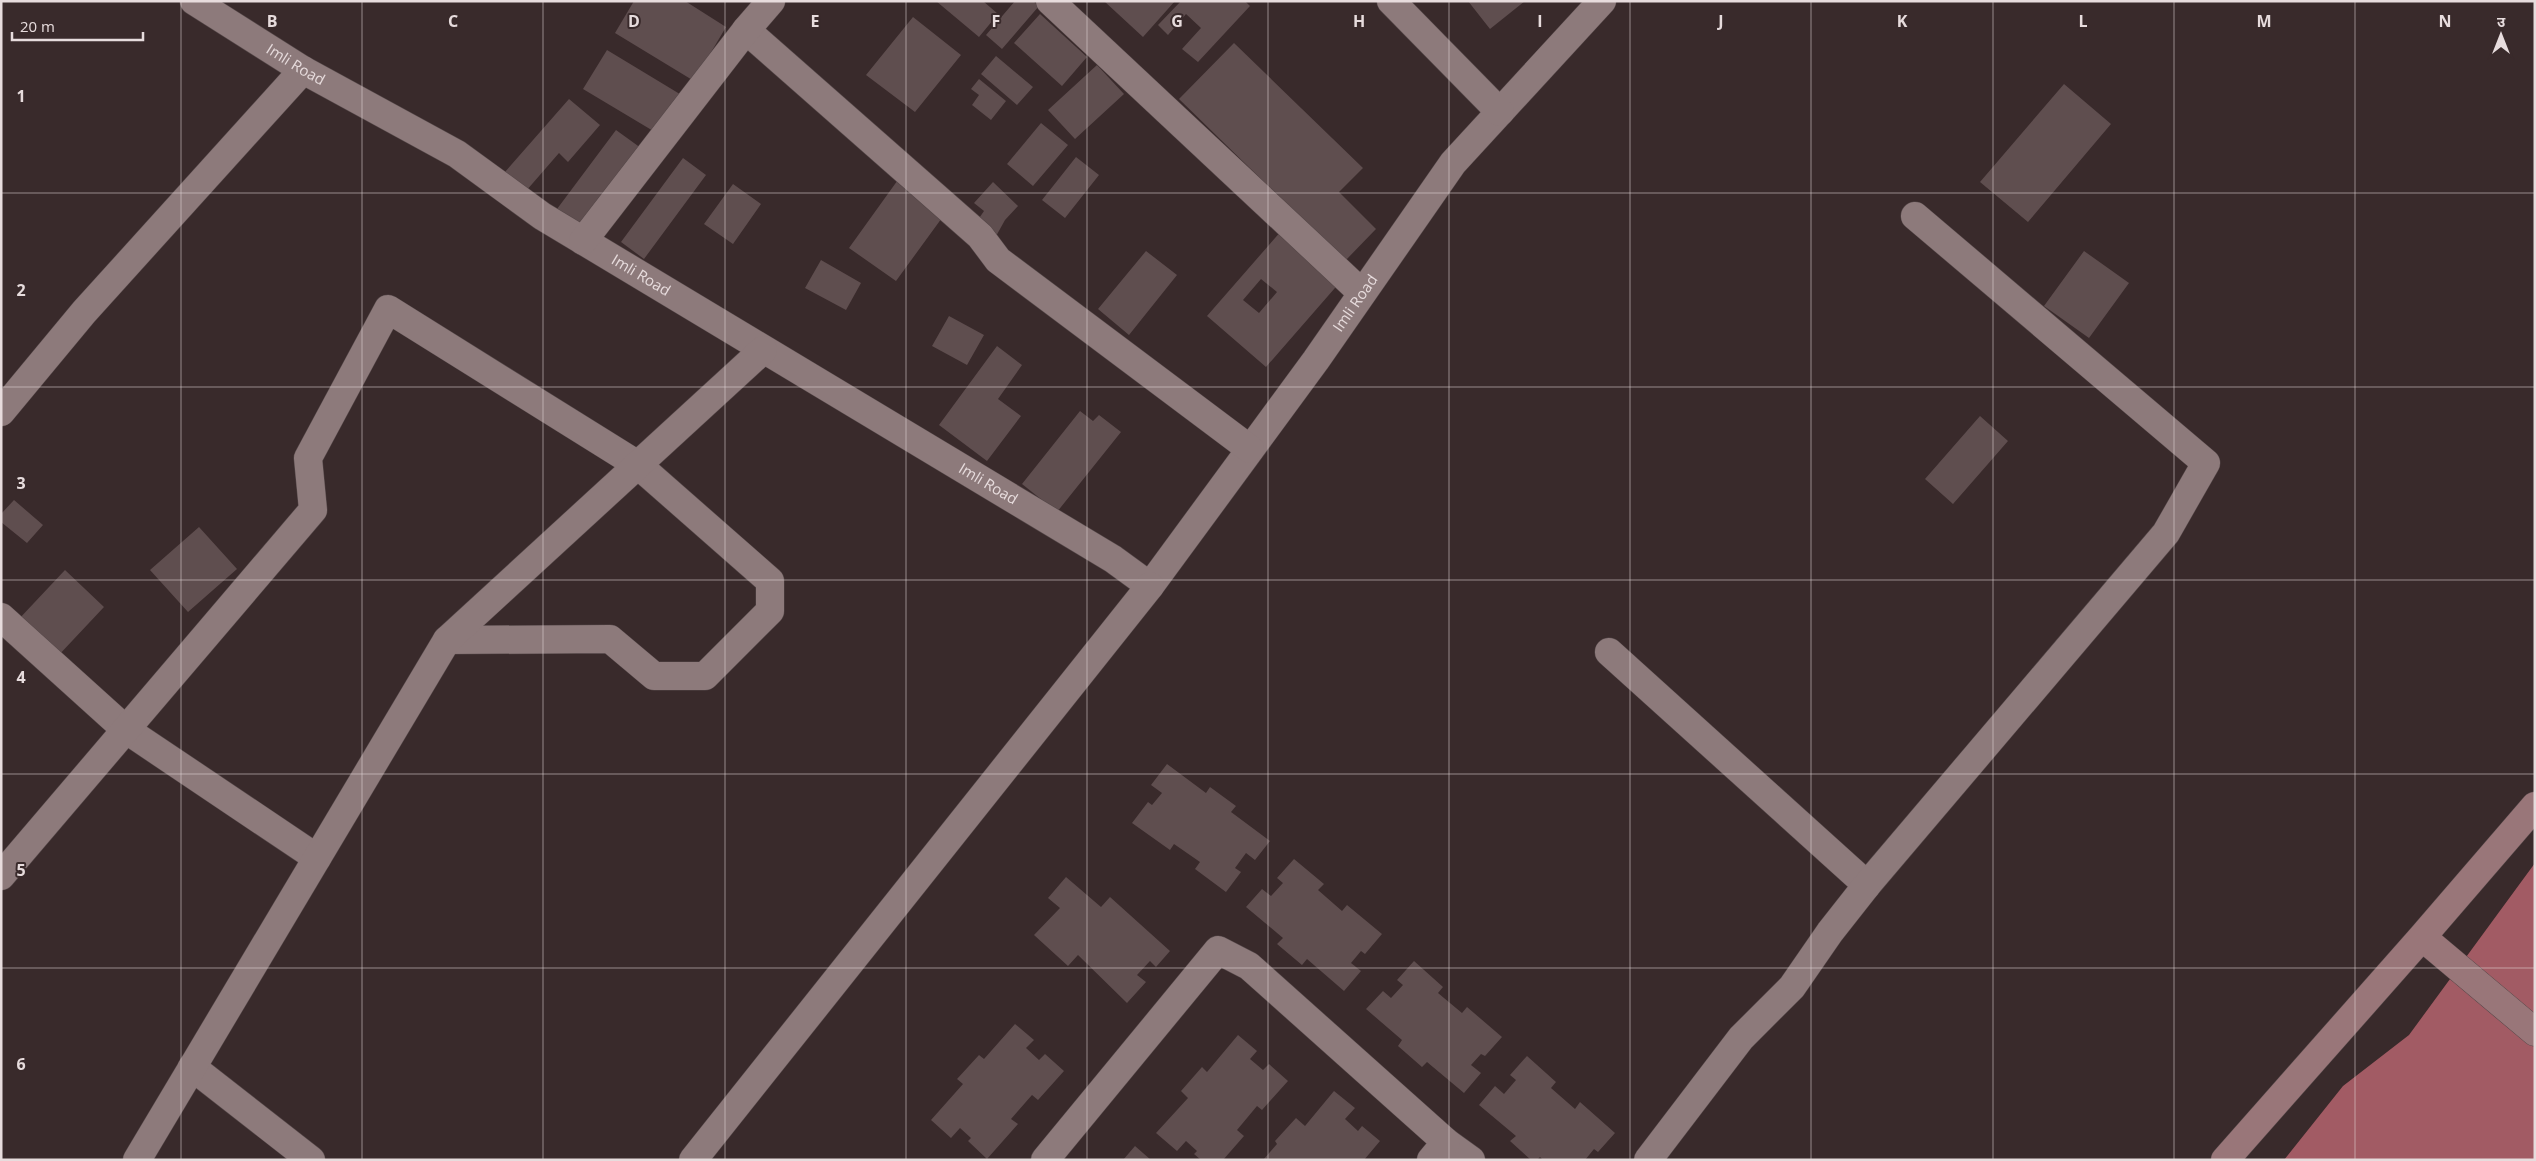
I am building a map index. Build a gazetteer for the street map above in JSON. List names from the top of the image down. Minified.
{"streets":{"street":["Imli Road"]},"scale_bar":"20 m","north":"top","grid":{"columns":["B","C","D","E","F","G","H","I","J","K","L","M","N"],"rows":["1","2","3","4","5","6"]}}
